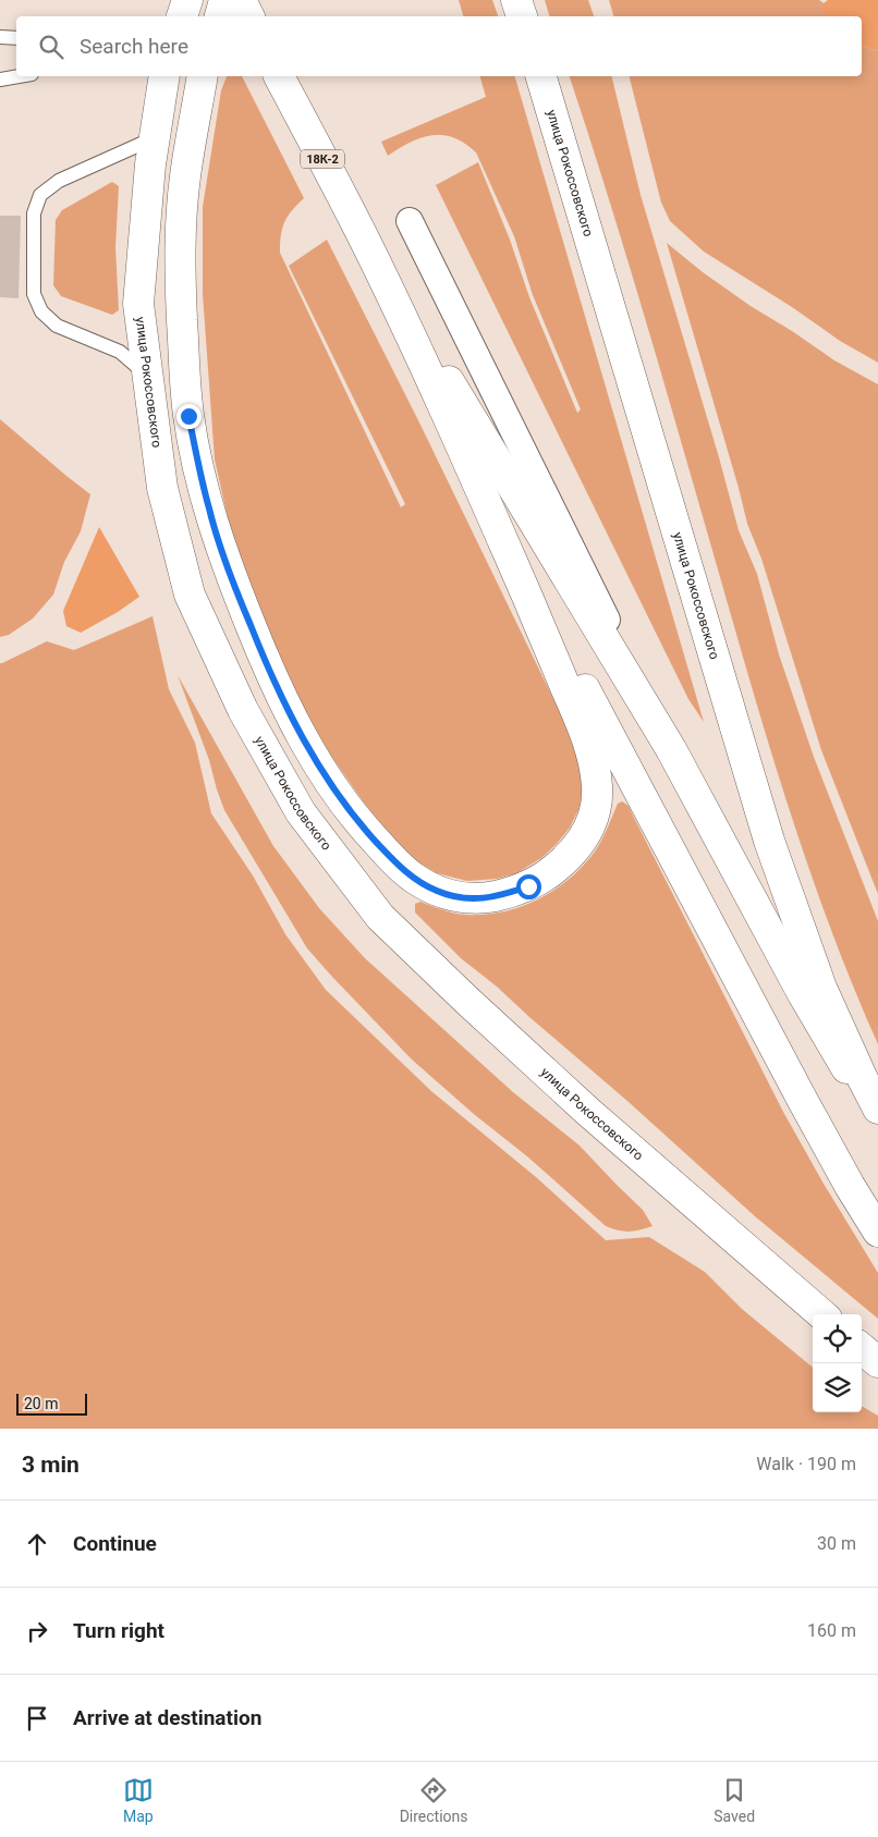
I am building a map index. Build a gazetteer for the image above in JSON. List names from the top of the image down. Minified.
{"streets":{"main road":["18К-2","улица Рокоссовского"]},"scale_bar":"20 m","page":{"search":"Search here","scale":"20 m","heading":["3 min","Walk · 190 m"],"list":[["Continue","30 m"],["Turn right","160 m"],"Arrive at destination"],"nav":["Map","Directions","Saved"]}}
